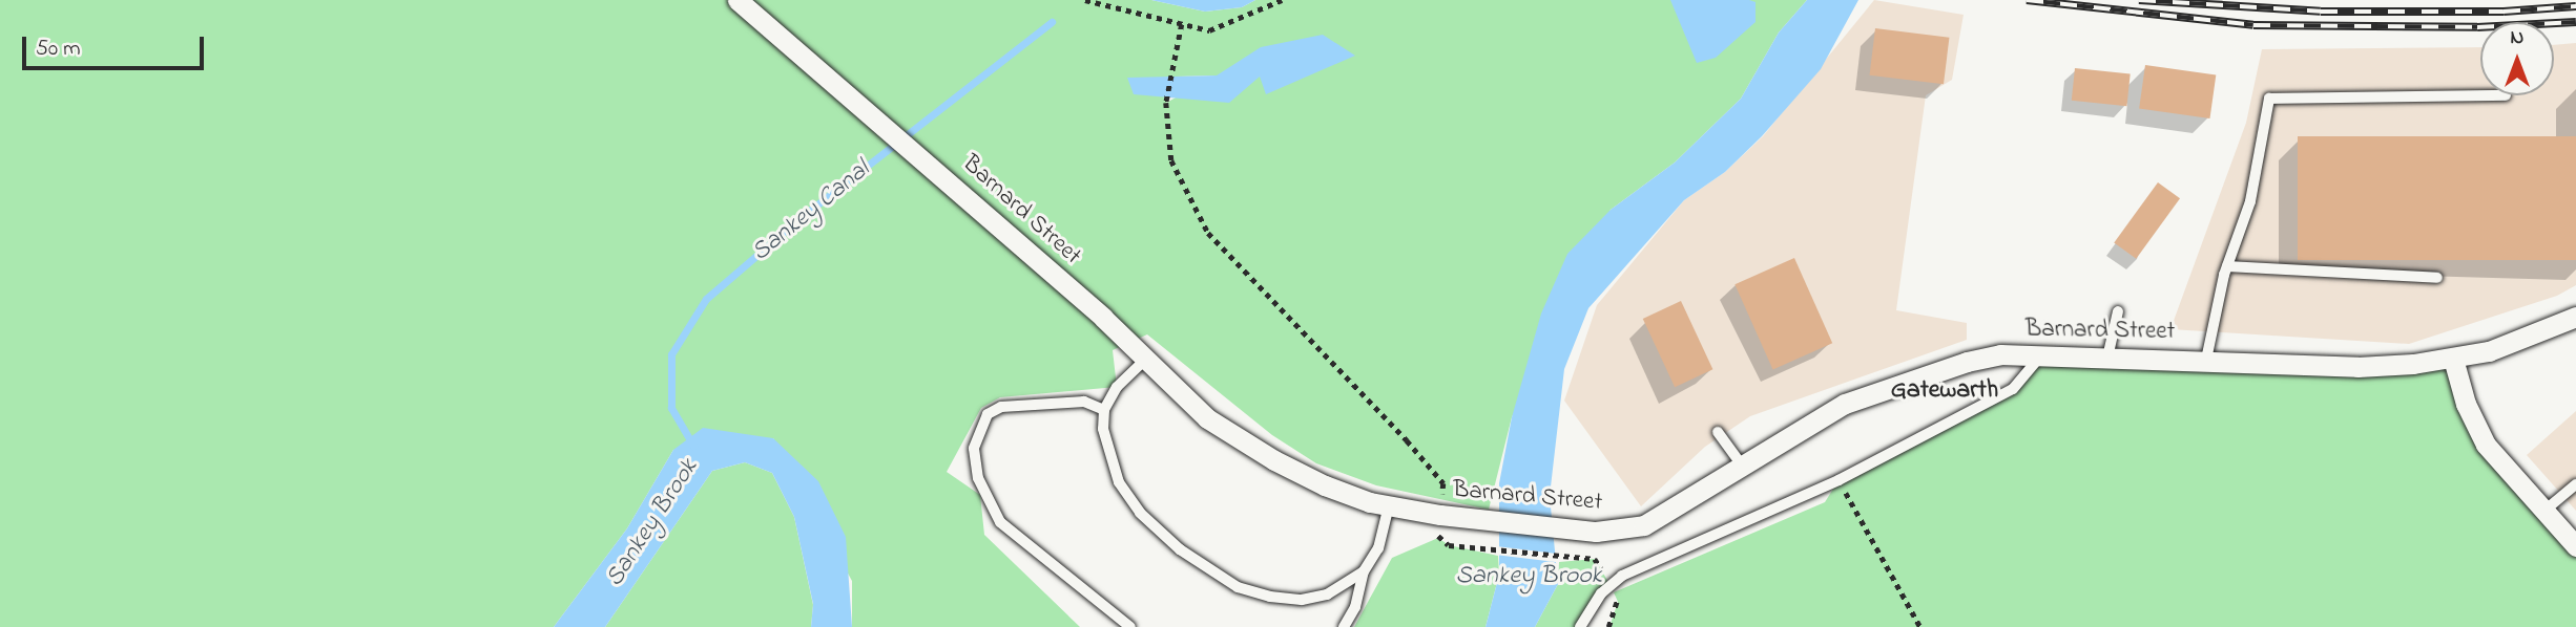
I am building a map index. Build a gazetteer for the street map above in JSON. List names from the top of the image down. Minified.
{"streets":{"street":["Barnard Street"]},"districts":["Gatewarth"],"water":["Sankey Canal","Sankey Brook"],"scale_bar":"50 m","north":"top"}
